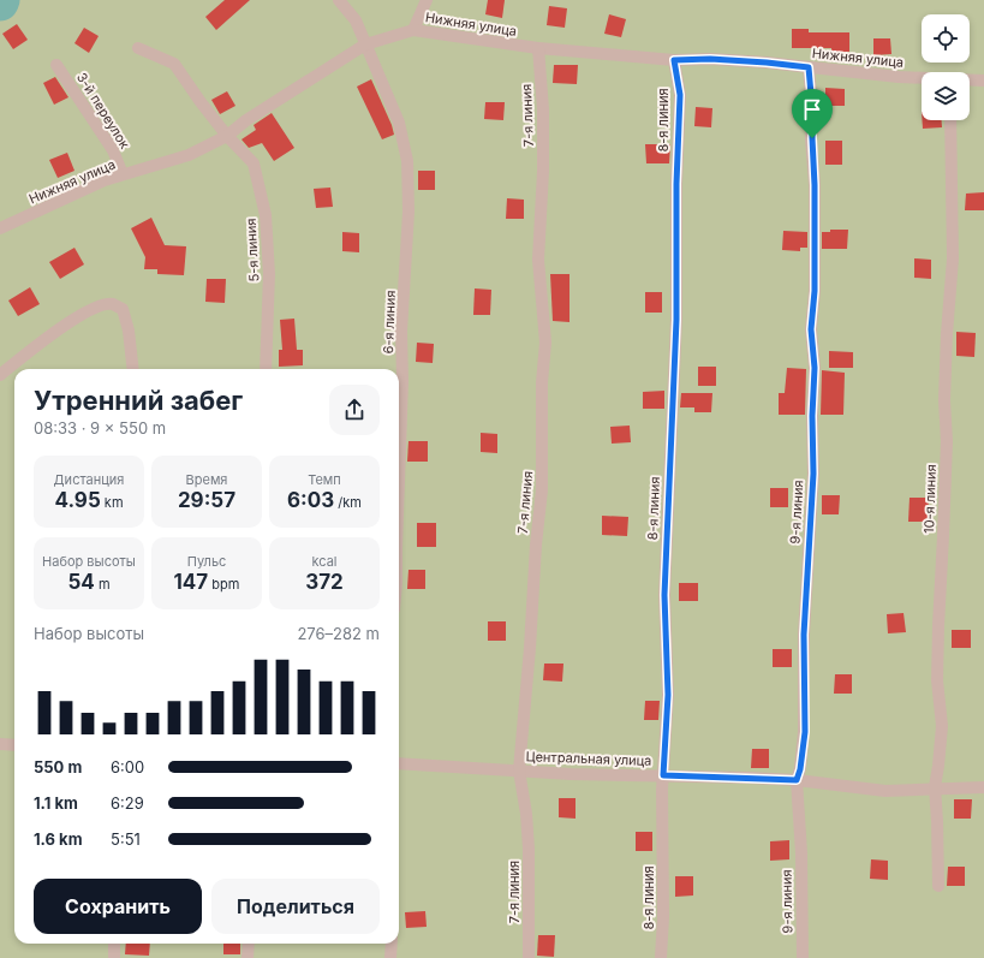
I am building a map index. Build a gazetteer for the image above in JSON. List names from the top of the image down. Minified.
{"streets":{"street":["Нижняя улица","3-й переулок","7-я линия","8-я линия","5-я линия","6-я линия","10-я линия","9-я линия","Центральная улица"]},"crossings":[["Нижняя улица","3-й переулок"],["Нижняя улица","7-я линия"],["Нижняя улица","8-я линия"],["Нижняя улица","5-я линия"],["Нижняя улица","6-я линия"],["Нижняя улица","9-я линия"],["7-я линия","Центральная улица"],["8-я линия","Центральная улица"],["10-я линия","Центральная улица"],["9-я линия","Центральная улица"]],"page":{"heading":["Утренний забег","08:33 · 9 × 550 m"],"stats":[["Дистанция","4.95 km"],["Время","29:57"],["Темп","6:03 /km"],["Набор высоты","54 m"],["Пульс","147 bpm"],["kcal","372"]],"chart":["Набор высоты","276–282 m"],"list":[{"name":"550 m","note":"6:00"},{"name":"1.1 km","note":"6:29"},{"name":"1.6 km","note":"5:51"}],"buttons":["Сохранить","Поделиться"]}}
